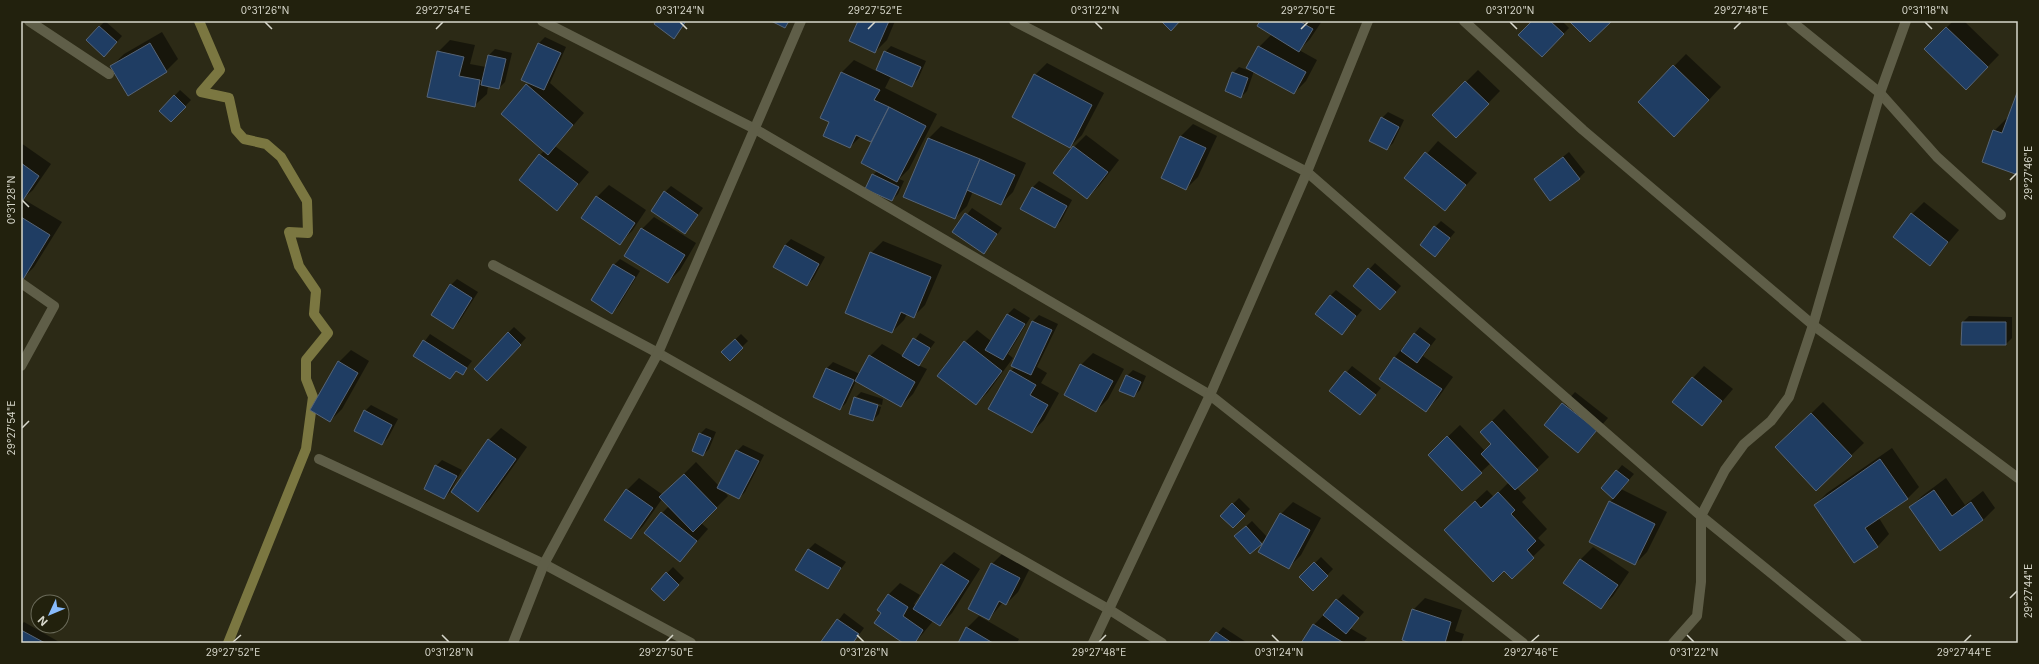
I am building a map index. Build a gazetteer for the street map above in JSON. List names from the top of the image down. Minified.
{"north":"bottom left","coordinates":["0°31'26\"N","29°27'54\"E","0°31'24\"N","29°27'52\"E","0°31'22\"N","29°27'50\"E","0°31'20\"N","29°27'48\"E","0°31'18\"N","29°27'46\"E","0°31'28\"N","29°27'44\"E"]}
